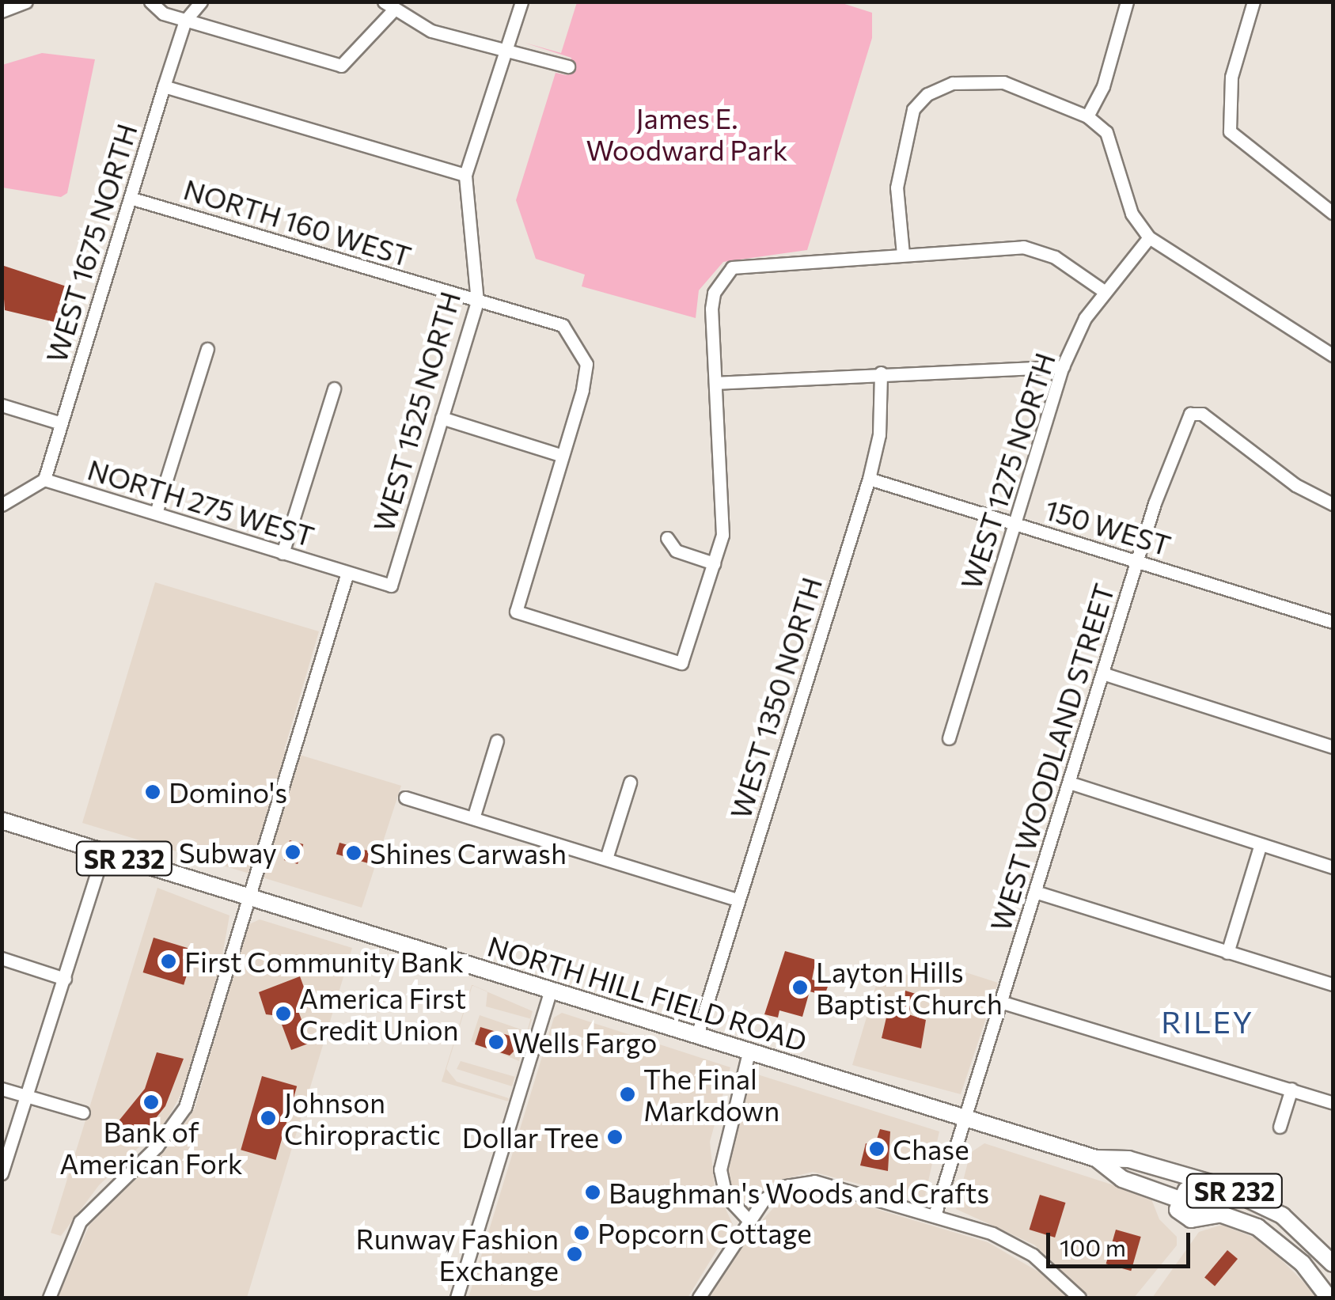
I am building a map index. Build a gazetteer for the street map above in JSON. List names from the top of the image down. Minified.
{"streets":{"main road":["SR 232","NORTH HILL FIELD ROAD"],"street":["NORTH 160 WEST","WEST 1675 NORTH","WEST 1525 NORTH","WEST 1275 NORTH","NORTH 275 WEST","150 WEST","WEST 1350 NORTH","WEST WOODLAND STREET"]},"crossings":[["NORTH 160 WEST","WEST 1675 NORTH"],["NORTH 160 WEST","WEST 1525 NORTH"],["WEST 1675 NORTH","NORTH 275 WEST"],["WEST 1525 NORTH","NORTH 275 WEST"],["WEST 1275 NORTH","150 WEST"],["150 WEST","WEST 1350 NORTH"],["150 WEST","WEST WOODLAND STREET"],["WEST 1350 NORTH","NORTH HILL FIELD ROAD"],["WEST WOODLAND STREET","NORTH HILL FIELD ROAD"],["SR 232","NORTH HILL FIELD ROAD"]],"districts":["RILEY"],"parks":["James E. Woodward Park"],"places":["Domino's","Subway","Shines Carwash","First Community Bank","Layton Hills Baptist Church","America First Credit Union","Wells Fargo","The Final Markdown","Bank of American Fork","Johnson Chiropractic","Dollar Tree","Chase","Baughman's Woods and Crafts","Popcorn Cottage","Runway Fashion Exchange"],"scale_bar":"100 m"}
